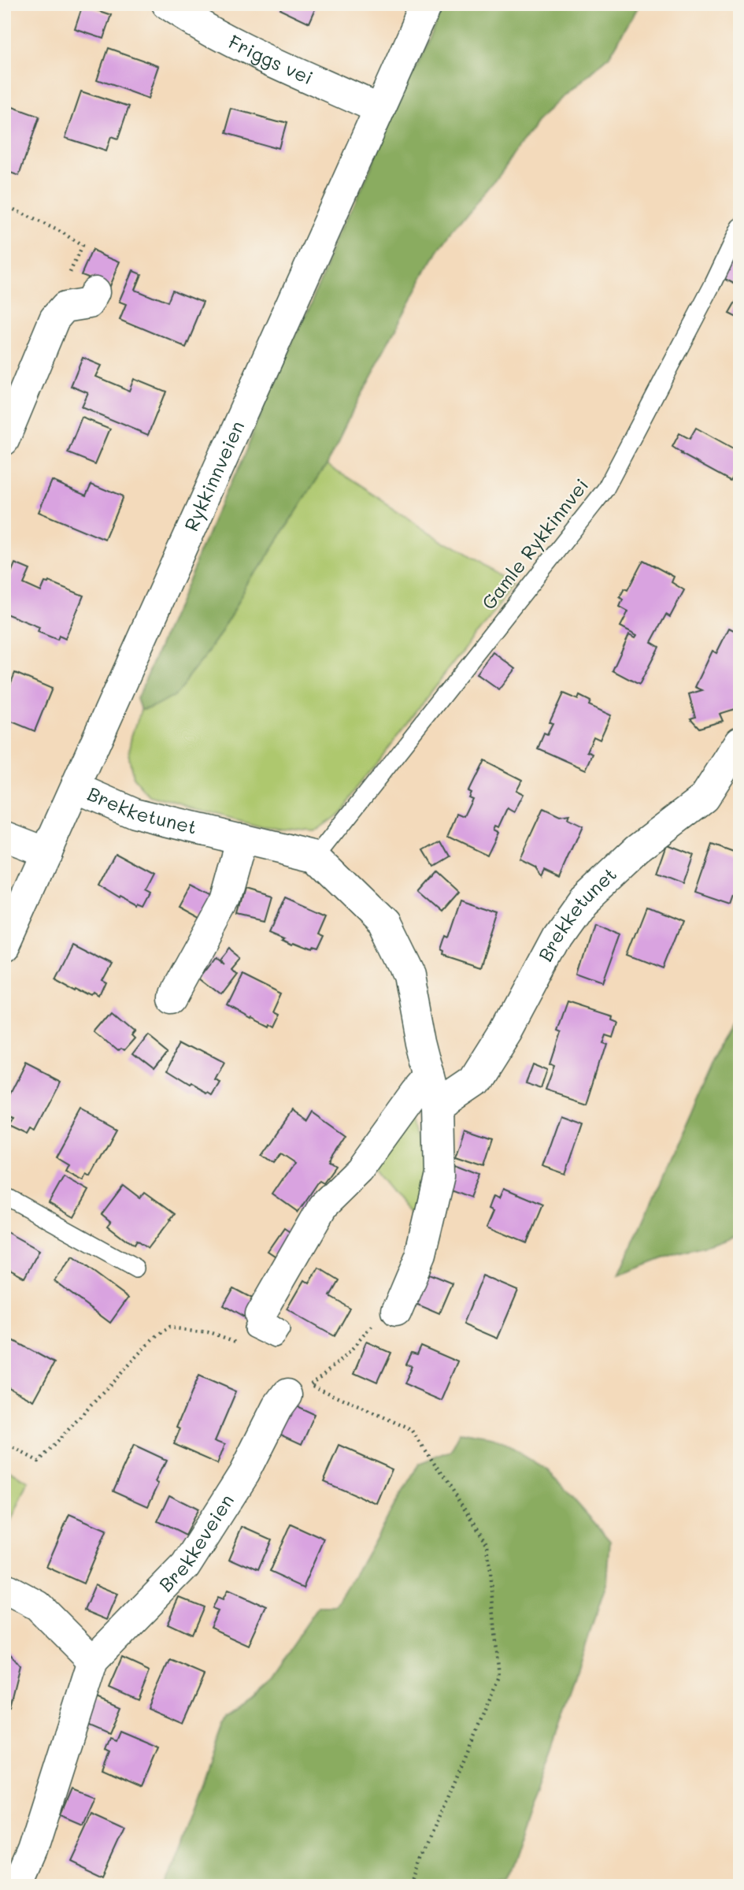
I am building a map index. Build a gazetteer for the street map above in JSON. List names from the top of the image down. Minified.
{"streets":{"street":["Friggs vei","Rykkinnveien","Brekketunet","Brekkeveien"],"lane":["Gamle Rykkinnvei"]},"crossings":[["Friggs vei","Rykkinnveien"],["Rykkinnveien","Brekketunet"],["Gamle Rykkinnvei","Brekketunet"]]}
